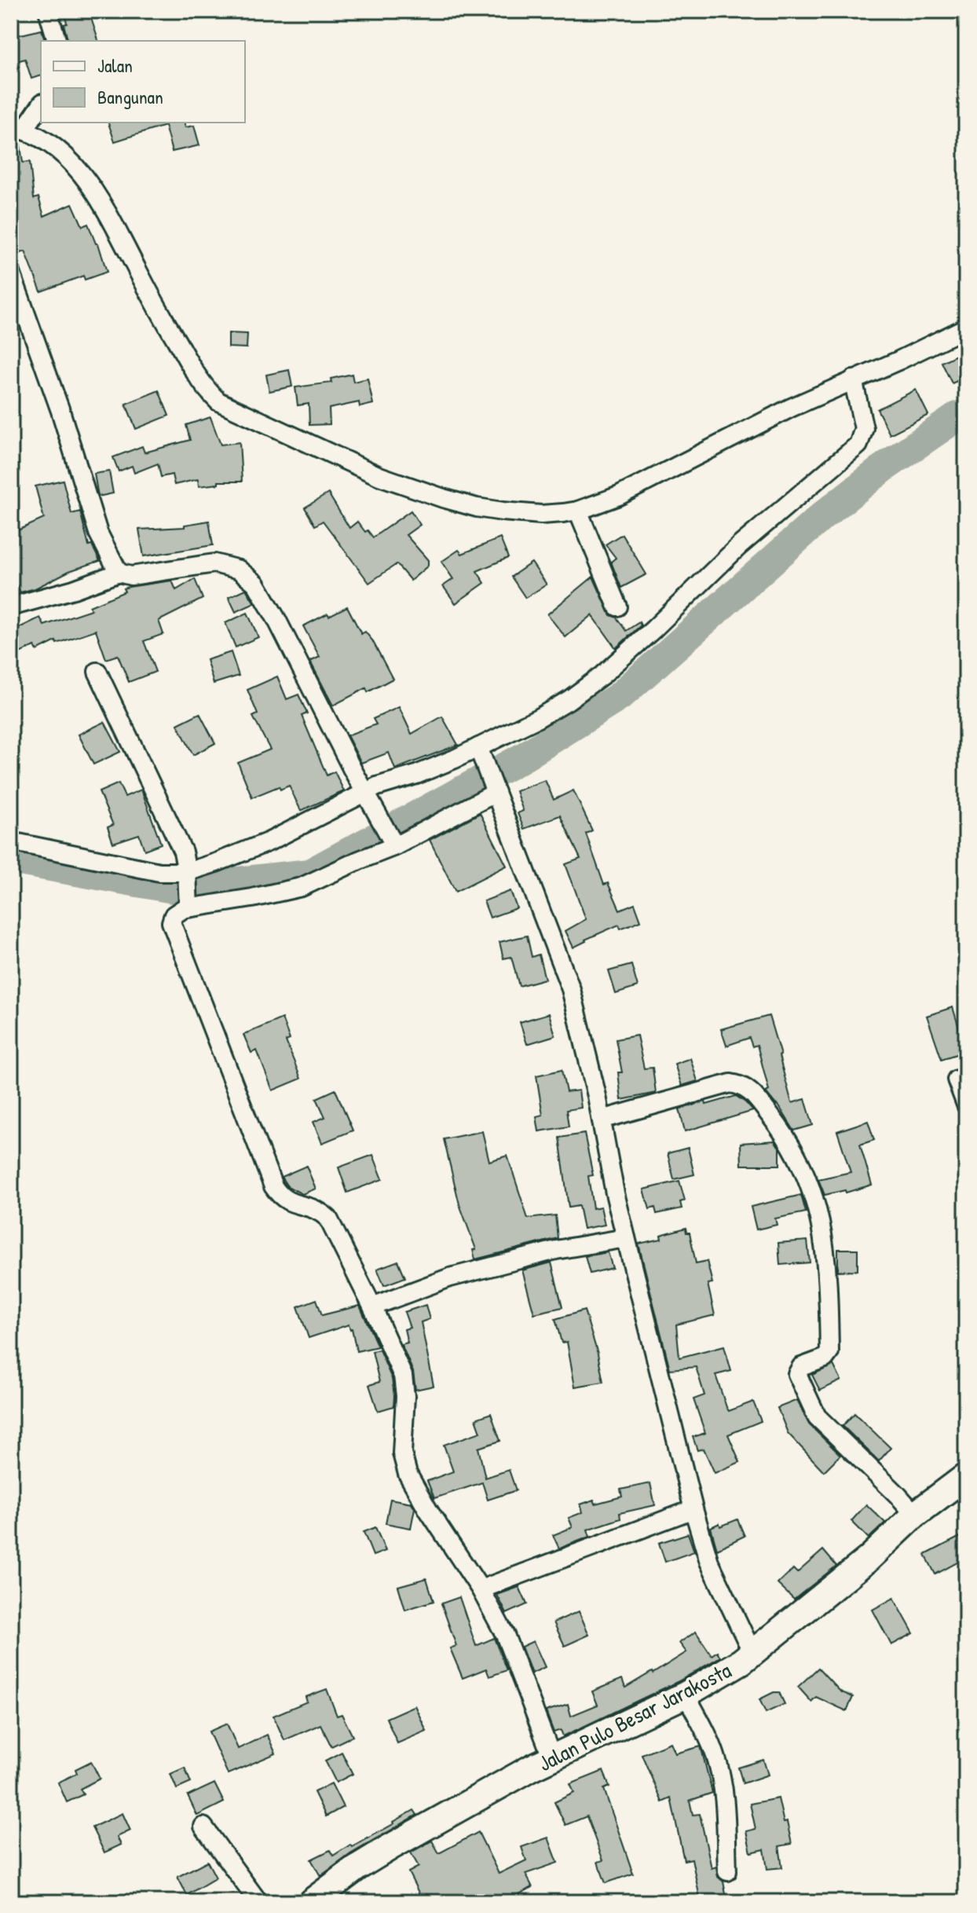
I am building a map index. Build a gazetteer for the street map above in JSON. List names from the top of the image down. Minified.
{"streets":{"street":["Jalan Pulo Besar Jarakosta"]},"legend":["Jalan","Bangunan"]}
